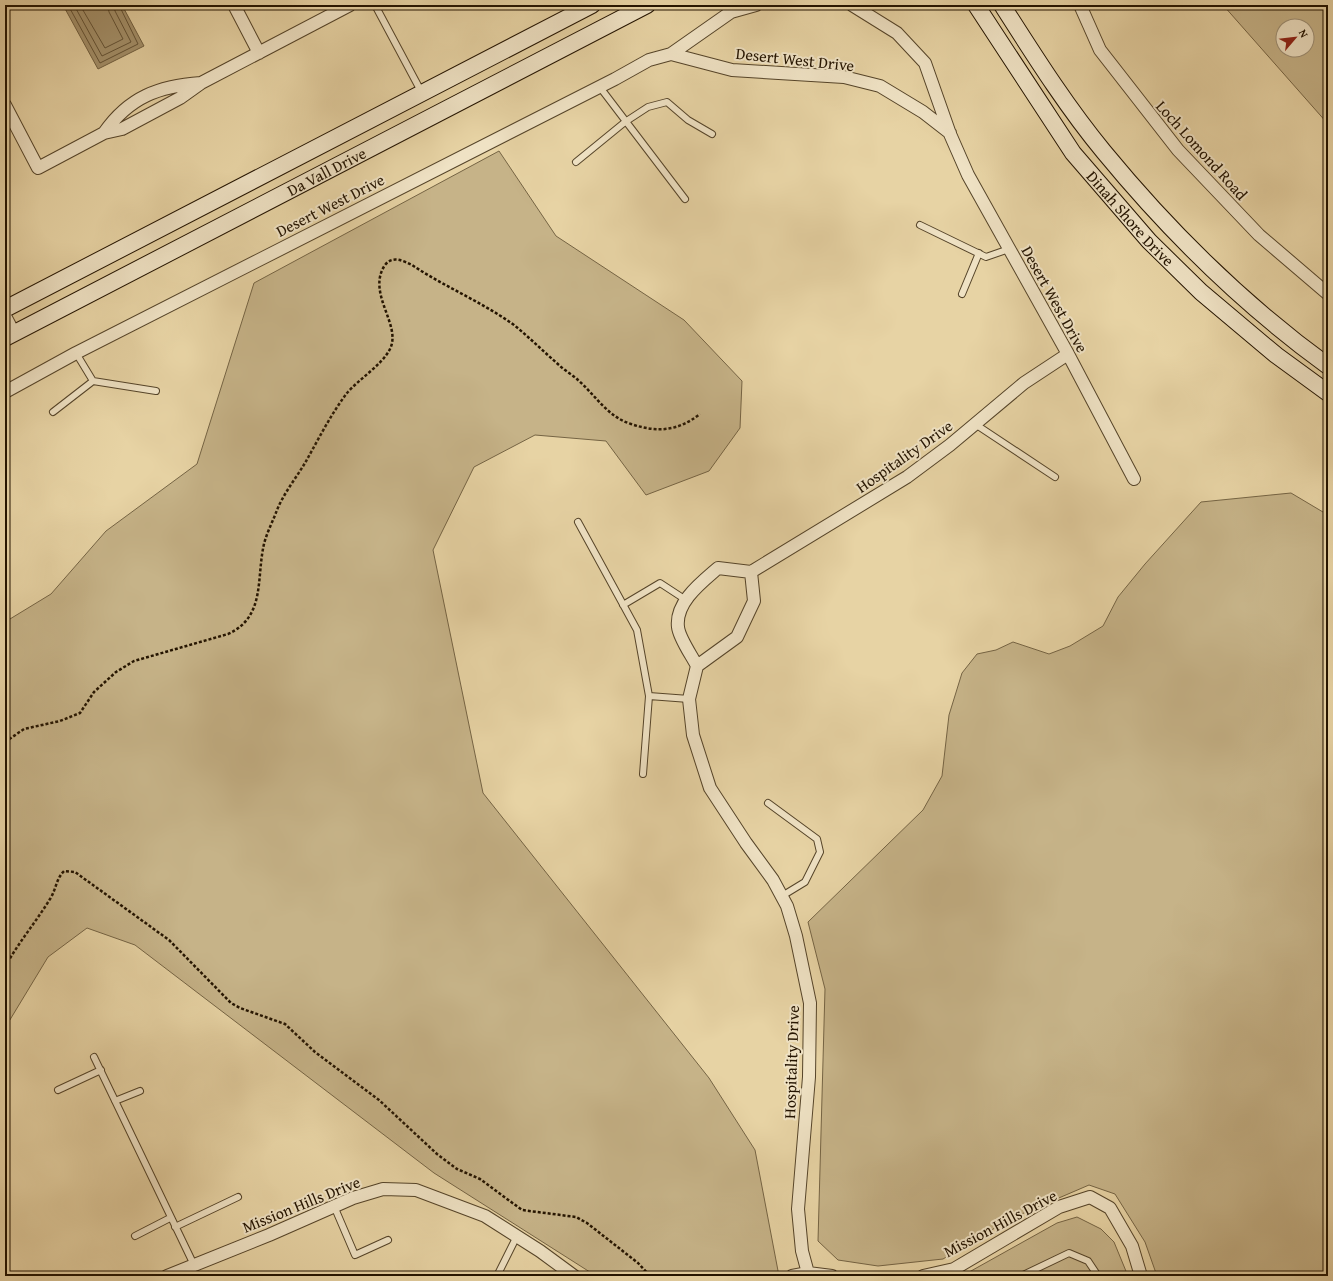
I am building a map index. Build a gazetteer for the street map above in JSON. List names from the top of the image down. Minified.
{"streets":{"main road":["Da Vall Drive","Dinah Shore Drive"],"street":["Desert West Drive","Loch Lomond Road","Hospitality Drive","Mission Hills Drive"]},"crossings":[["Desert West Drive","Hospitality Drive"]],"north":"top right"}
